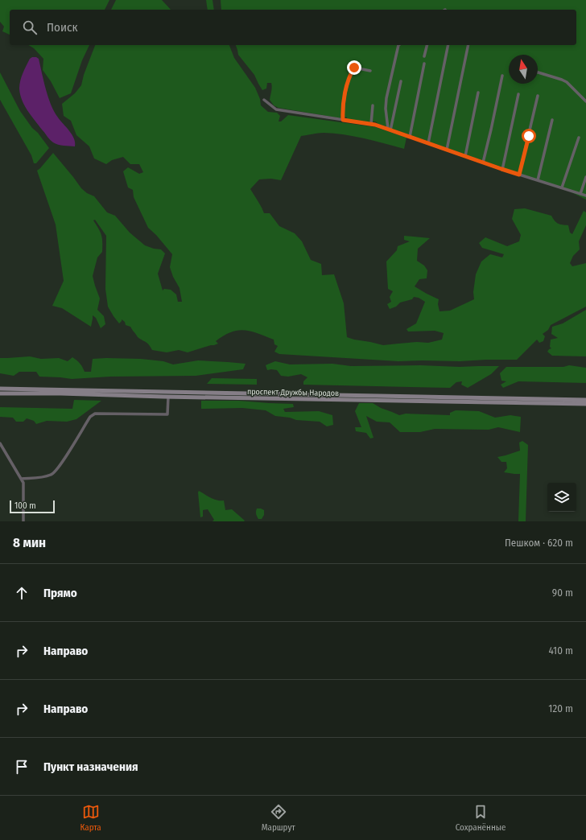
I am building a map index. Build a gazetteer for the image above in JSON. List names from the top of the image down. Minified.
{"streets":{"main road":["проспект Дружбы Народов"]},"scale_bar":"100 m","north":"top","page":{"search":"Поиск","scale":"100 m","heading":["8 мин","Пешком · 620 m"],"list":[["Прямо","90 m"],["Направо","410 m"],["Направо","120 m"],"Пункт назначения"],"nav":["Карта","Маршрут","Сохранённые"]}}
